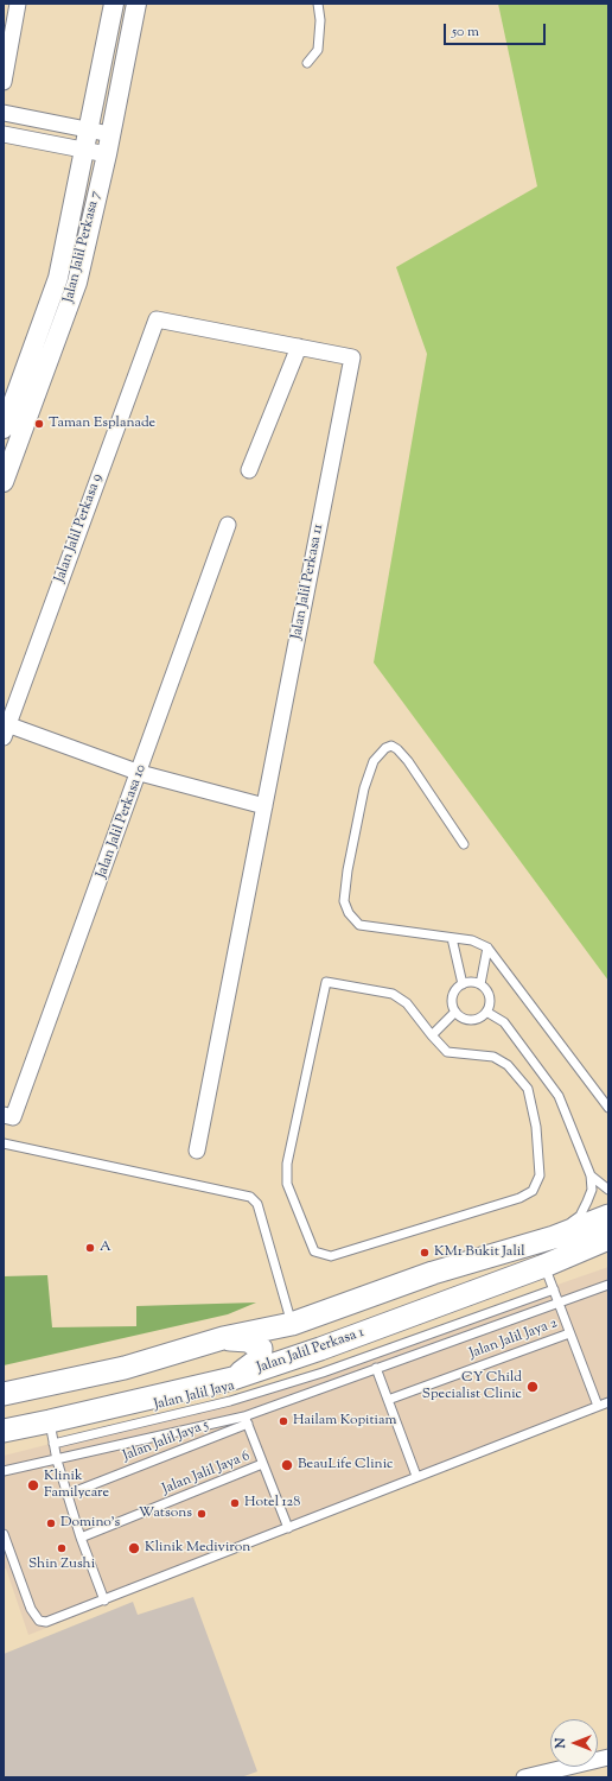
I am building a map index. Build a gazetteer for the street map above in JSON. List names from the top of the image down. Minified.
{"streets":{"main road":["Jalan Jalil Perkasa 1"],"street":["Jalan Jalil Perkasa 7","Jalan Jalil Perkasa 9","Jalan Jalil Perkasa 11","Jalan Jalil Perkasa 10"],"lane":["Jalan Jalil Jaya 2","Jalan Jalil Jaya","Jalan Jalil Jaya 5","Jalan Jalil Jaya 6"]},"crossings":[["Jalan Jalil Perkasa 9","Jalan Jalil Perkasa 11"]],"places":["Taman Esplanade","A","KM1 Bukit Jalil","CY Child Specialist Clinic","Hailam Kopitiam","BeauLife Clinic","Klinik Familycare","Hotel 128","Watsons","Domino's","Shin Zushi","Klinik Mediviron"],"scale_bar":"50 m","north":"left"}
